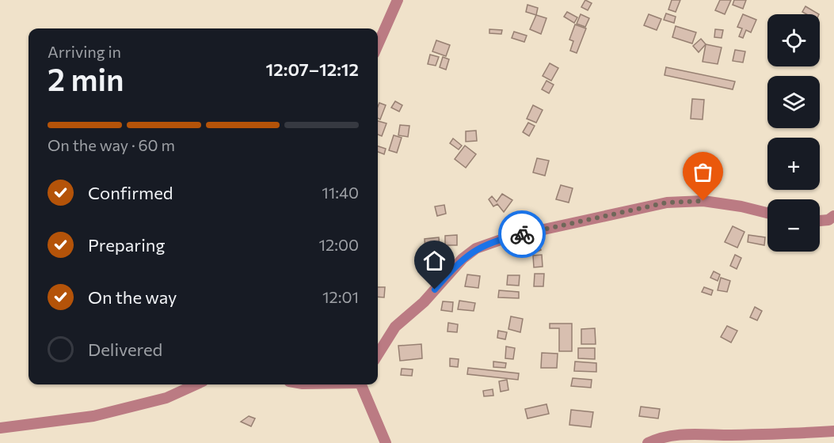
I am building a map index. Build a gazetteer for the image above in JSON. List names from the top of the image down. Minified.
{"page":{"map_buttons":["+","−"],"heading":["2 min","Arriving in","12:07–12:12"],"bar":"On the way · 60 m","list":[["Confirmed","11:40"],["Preparing","12:00"],["On the way","12:01"],"Delivered"]}}
